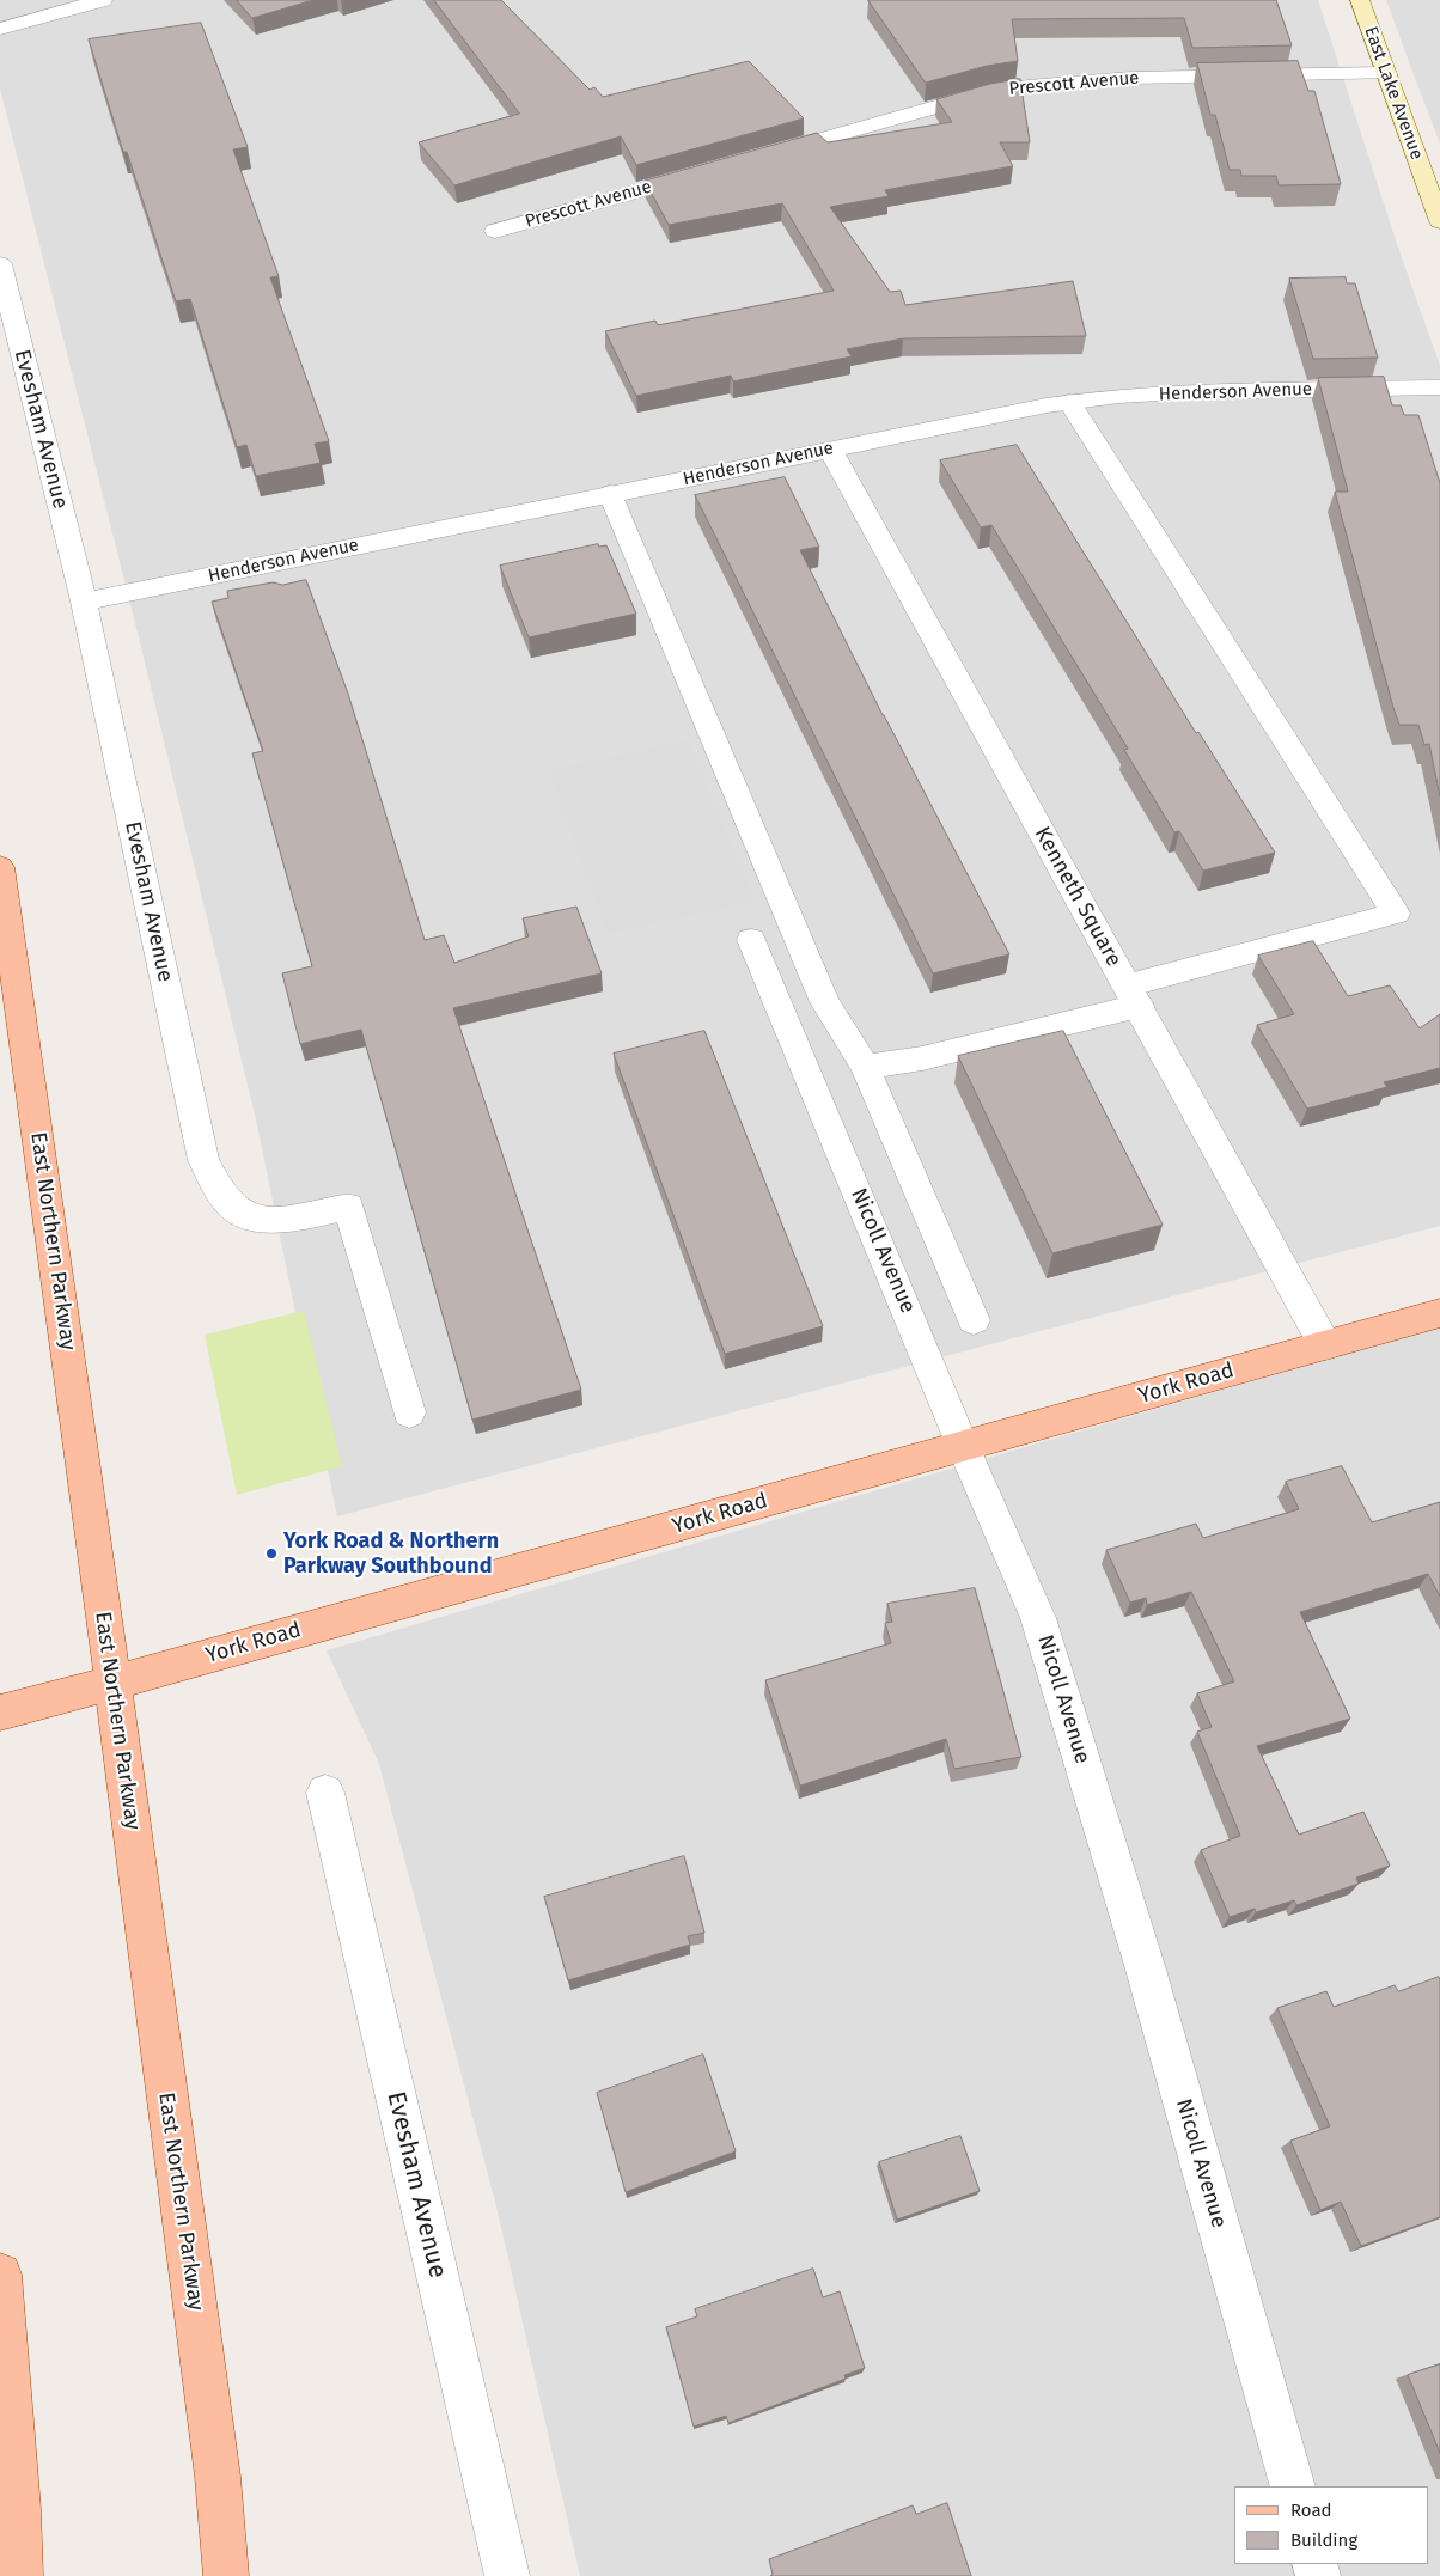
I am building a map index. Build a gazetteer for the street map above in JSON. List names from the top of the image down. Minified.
{"streets":{"main road":["East Northern Parkway","York Road"],"street":["Prescott Avenue","East Lake Avenue","Henderson Avenue","Evesham Avenue","Kenneth Square","Nicoll Avenue"]},"crossings":[["Prescott Avenue","East Lake Avenue"],["Henderson Avenue","Evesham Avenue"],["Henderson Avenue","Kenneth Square"],["Kenneth Square","York Road"],["East Northern Parkway","York Road"],["Nicoll Avenue","York Road"]],"places":["York Road & Northern Parkway Southbound"],"legend":["Road","Building"]}
